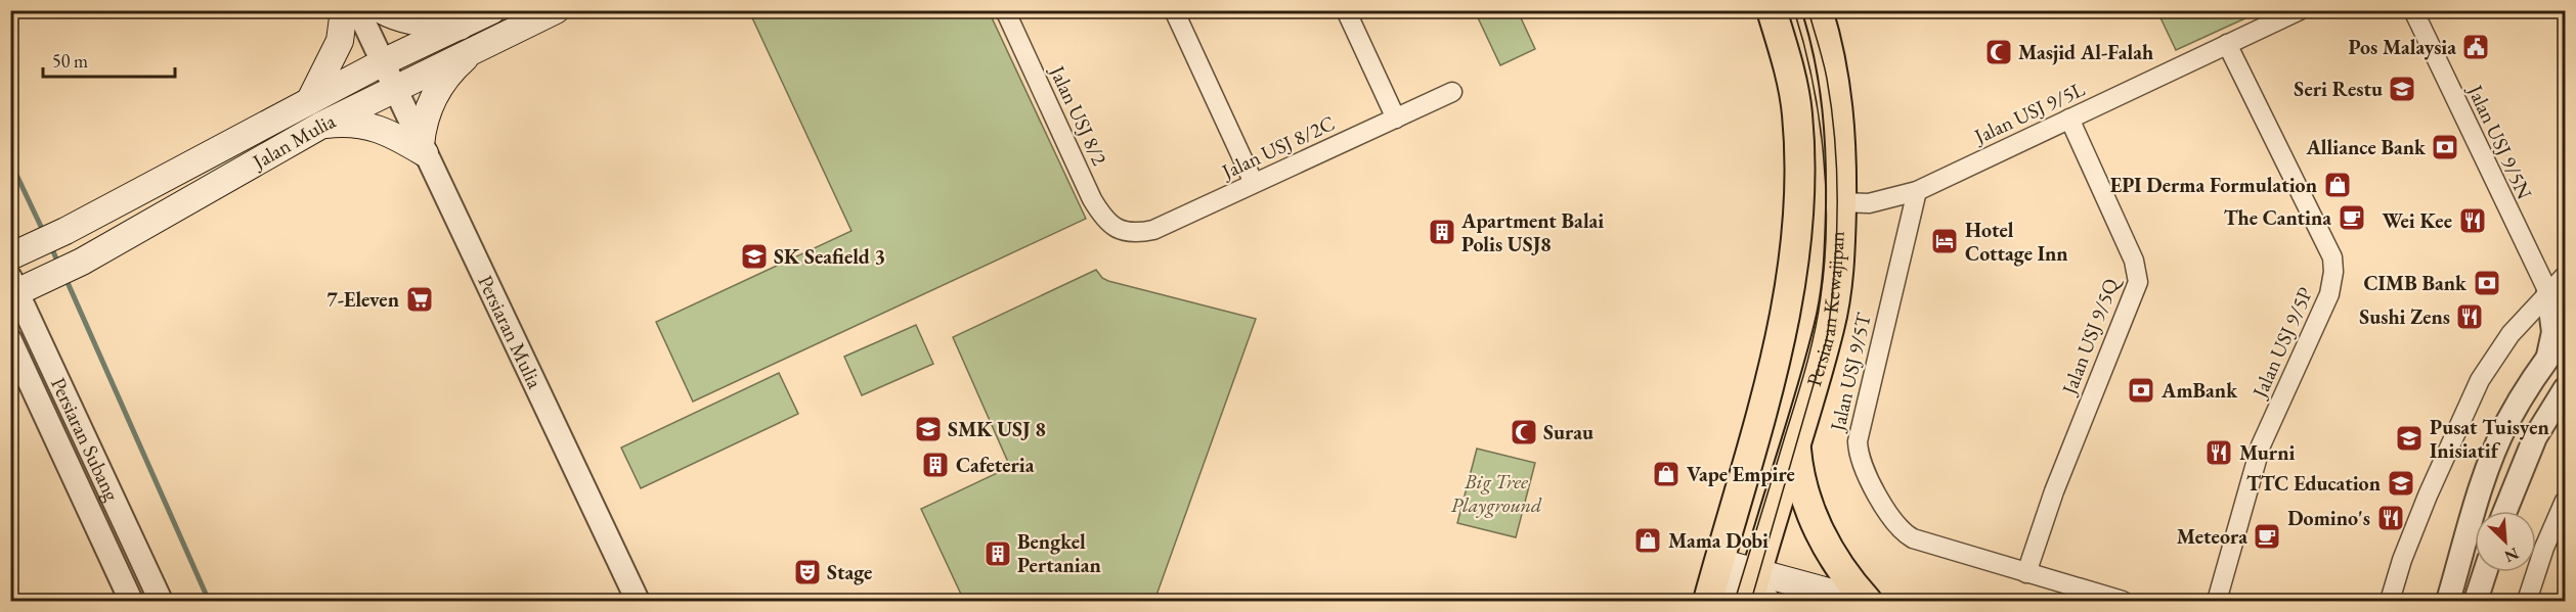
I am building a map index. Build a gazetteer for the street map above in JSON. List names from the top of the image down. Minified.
{"streets":{"main road":["Jalan Mulia","Persiaran Kewajipan"],"street":["Jalan USJ 9/5L","Jalan USJ 8/2","Jalan USJ 9/5N","Jalan USJ 8/2C","Persiaran Mulia","Jalan USJ 9/5Q","Jalan USJ 9/5P","Jalan USJ 9/5T","Persiaran Subang"]},"crossings":[["Jalan USJ 9/5L","Persiaran Kewajipan"],["Jalan USJ 9/5L","Jalan USJ 9/5Q"],["Jalan USJ 9/5L","Jalan USJ 9/5P"],["Jalan USJ 9/5L","Jalan USJ 9/5T"],["Jalan USJ 8/2","Jalan USJ 8/2C"],["Jalan Mulia","Persiaran Mulia"],["Jalan Mulia","Persiaran Subang"],["Jalan USJ 9/5Q","Jalan USJ 9/5T"]],"parks":["Big Tree Playground"],"places":{"public building":["Pos Malaysia"],"mosque":["Masjid Al-Falah","Surau"],"school or university":["Seri Restu","SK Seafield 3","SMK USJ 8","Pusat Tuisyen Inisiatif","TTC Education"],"bank":["Alliance Bank","CIMB Bank","AmBank"],"shop":["EPI Derma Formulation","Vape Empire","Mama Dobi"],"cafe":["The Cantina","Meteora"],"restaurant":["Wei Kee","Sushi Zens","Murni","Domino's"],"building":["Apartment Balai Polis USJ8","Cafeteria","Bengkel Pertanian"],"hotel":["Hotel Cottage Inn"],"supermarket":["7-Eleven"],"theatre":["Stage"]},"scale_bar":"50 m","north":"bottom right"}
